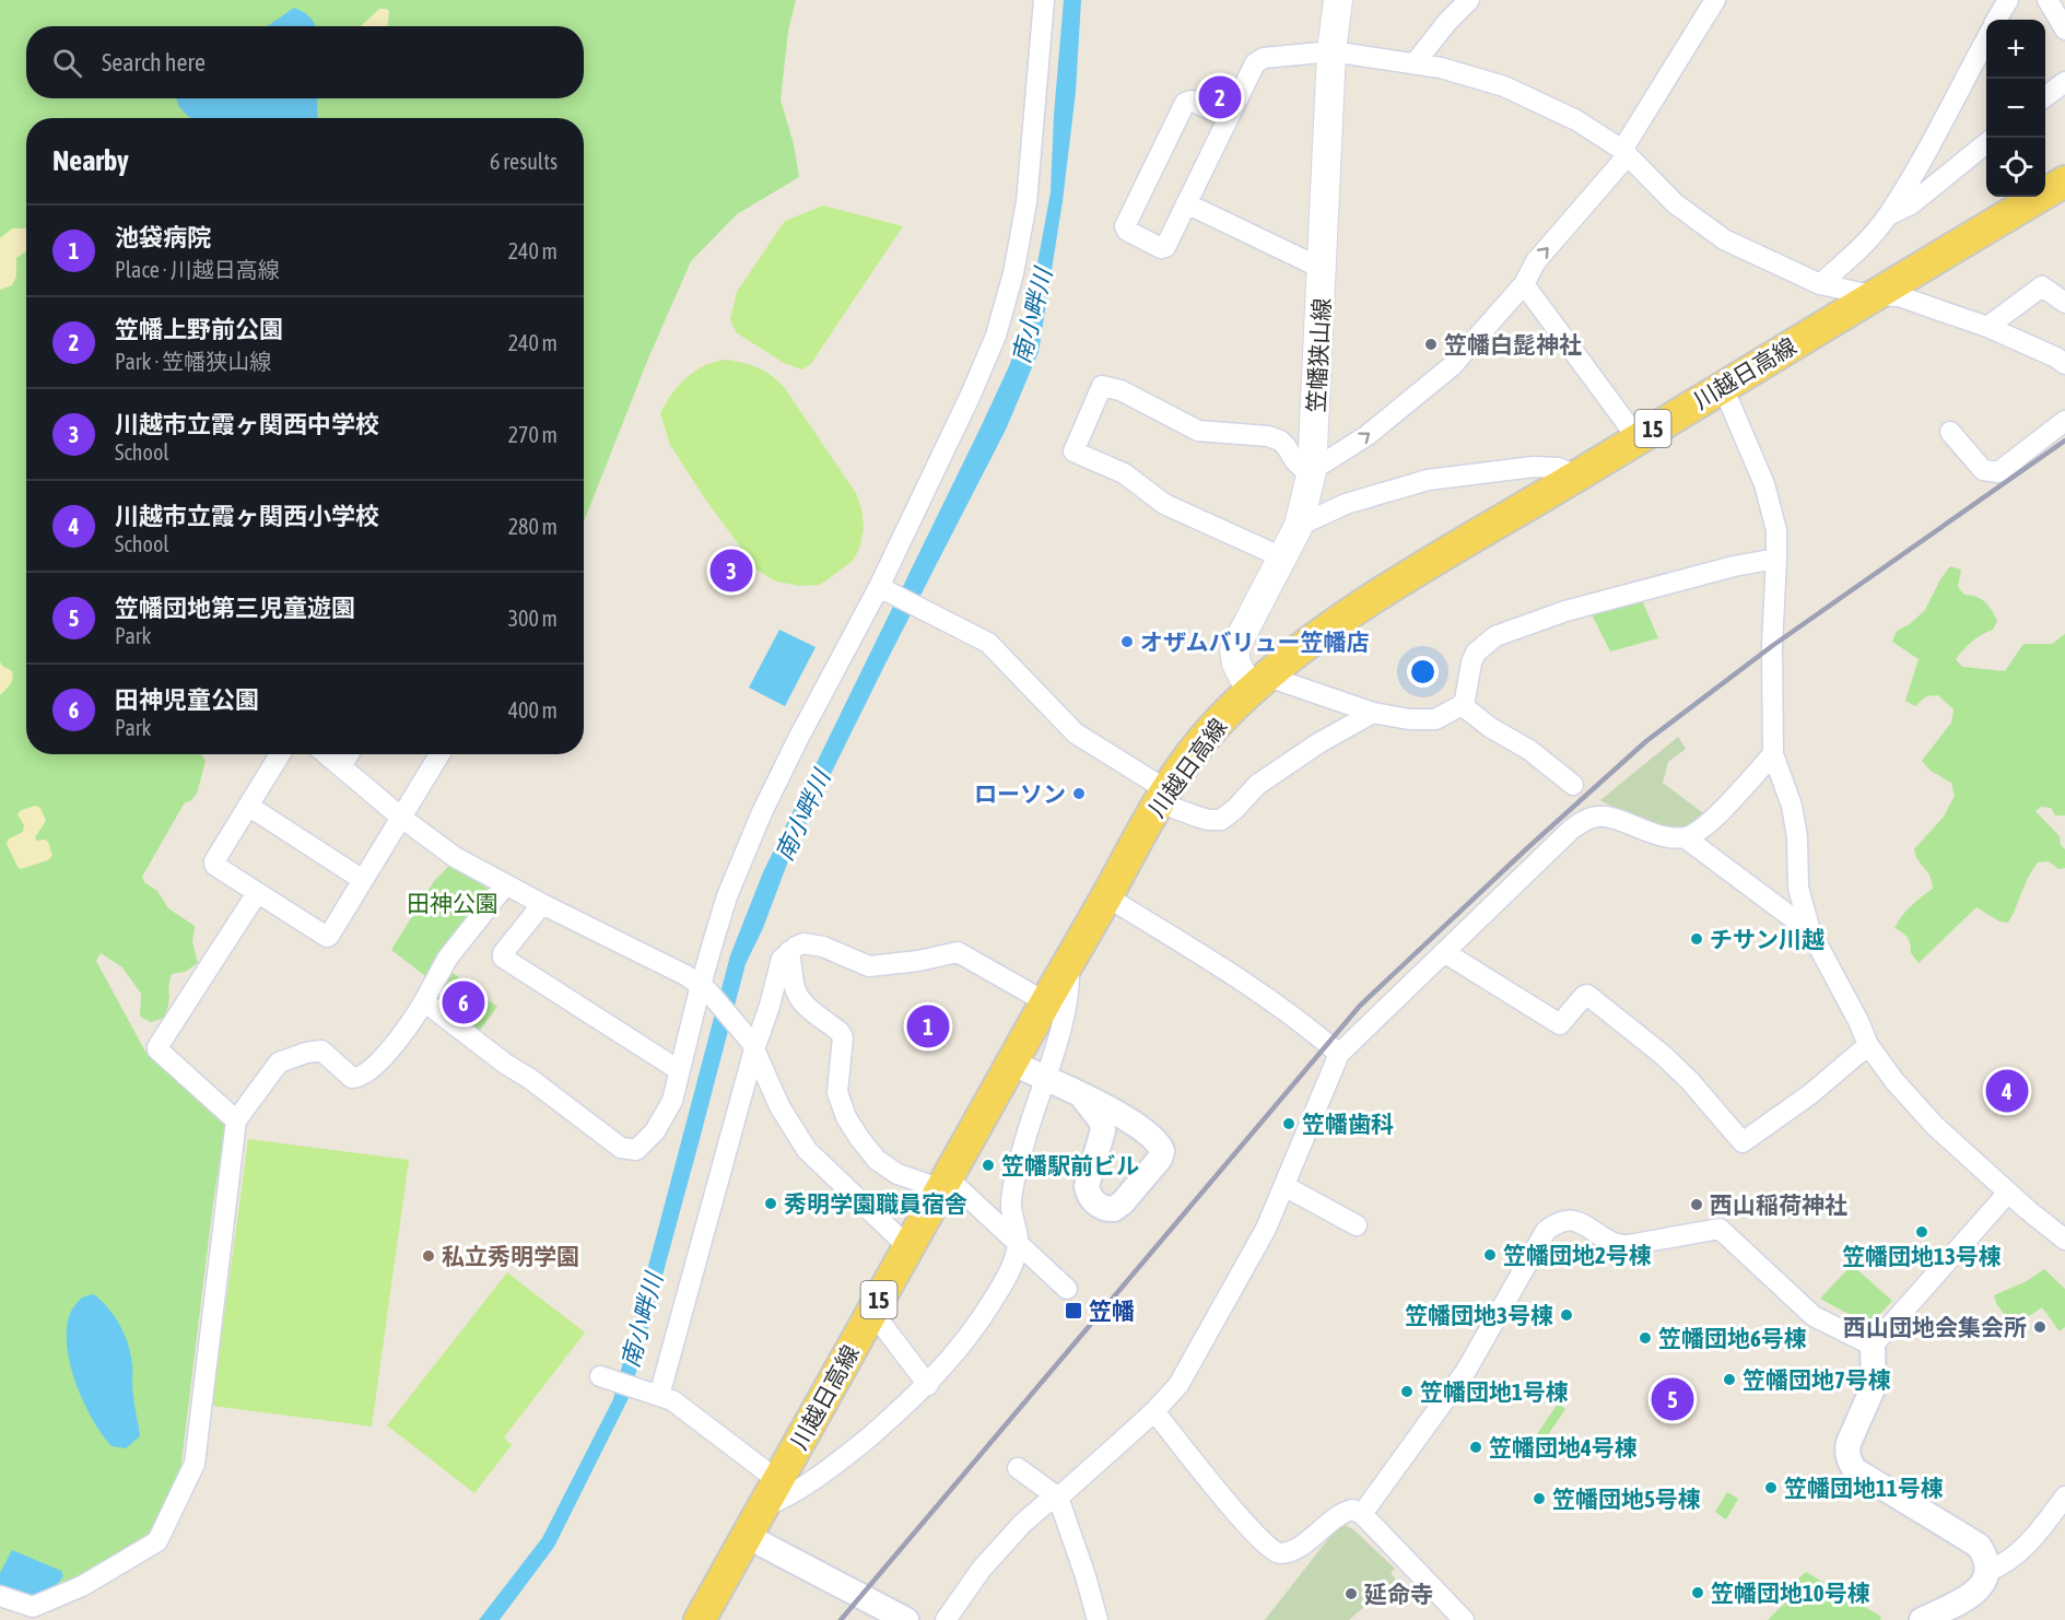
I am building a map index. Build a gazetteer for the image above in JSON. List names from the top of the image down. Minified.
{"streets":{"main road":["笠幡狭山線","川越日高線","15"]},"crossings":[["笠幡狭山線","川越日高線"]],"water":["南小畔川"],"parks":["田神公園"],"places":{"other":["笠幡白髭神社","オザムバリュー笠幡店","ローソン","チサン川越","笠幡歯科","笠幡駅前ビル","秀明学園職員宿舎","西山稲荷神社","笠幡団地13号棟","笠幡団地2号棟","私立秀明学園","笠幡団地3号棟","西山団地会集会所","笠幡団地6号棟","笠幡団地7号棟","笠幡団地1号棟","笠幡団地4号棟","笠幡団地11号棟","笠幡団地5号棟","笠幡団地10号棟","延命寺"],"transit":["笠幡"]},"page":{"map_buttons":["+","−"],"search":"Search here","pins":["2","3","6","1","4","5"],"heading":["Nearby","6 results"],"list":[{"mark":"1","name":"池袋病院","note":"Place · 川越日高線","value":"240 m"},{"mark":"2","name":"笠幡上野前公園","note":"Park · 笠幡狭山線","value":"240 m"},{"mark":"3","name":"川越市立霞ヶ関西中学校","note":"School","value":"270 m"},{"mark":"4","name":"川越市立霞ヶ関西小学校","note":"School","value":"280 m"},{"mark":"5","name":"笠幡団地第三児童遊園","note":"Park","value":"300 m"},{"mark":"6","name":"田神児童公園","note":"Park","value":"400 m"}]}}
